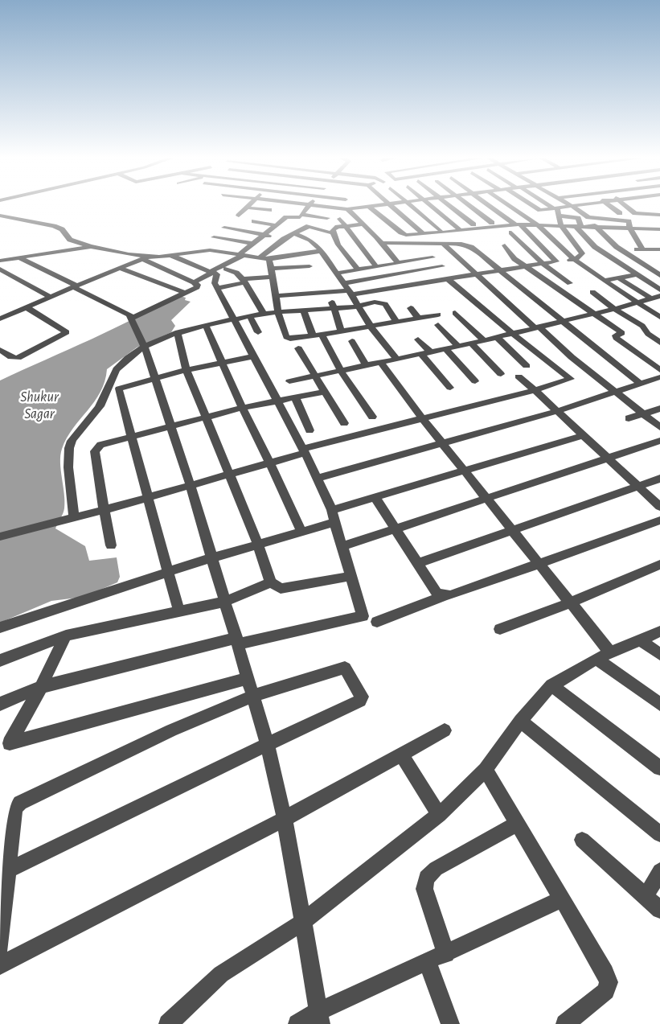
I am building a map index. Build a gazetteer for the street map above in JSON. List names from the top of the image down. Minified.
{"water":["Shukur Sagar"]}
